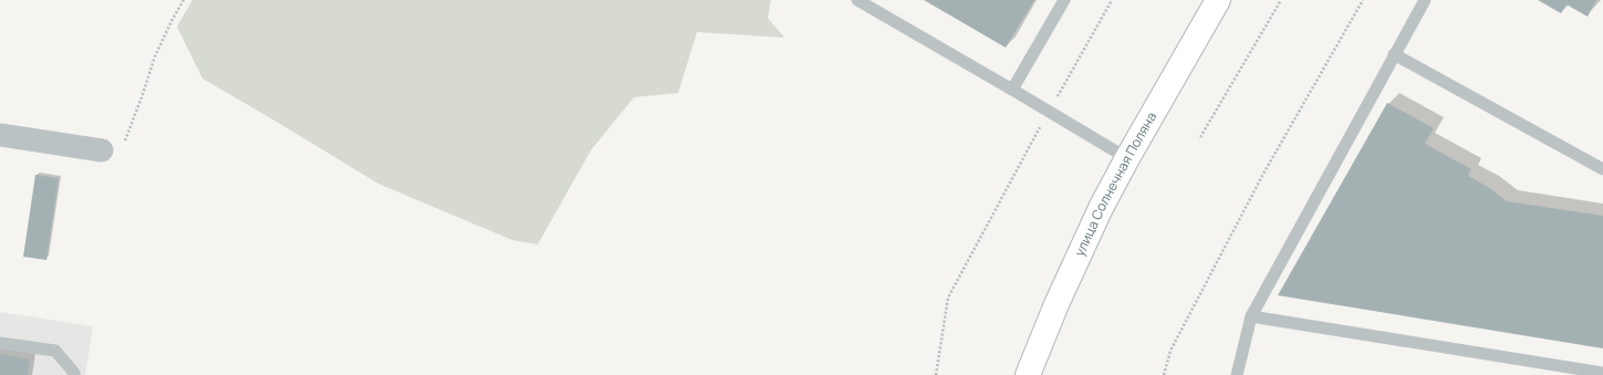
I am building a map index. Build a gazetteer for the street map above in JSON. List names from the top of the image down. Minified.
{"streets":{"street":["улица Солнечная Поляна"]}}
